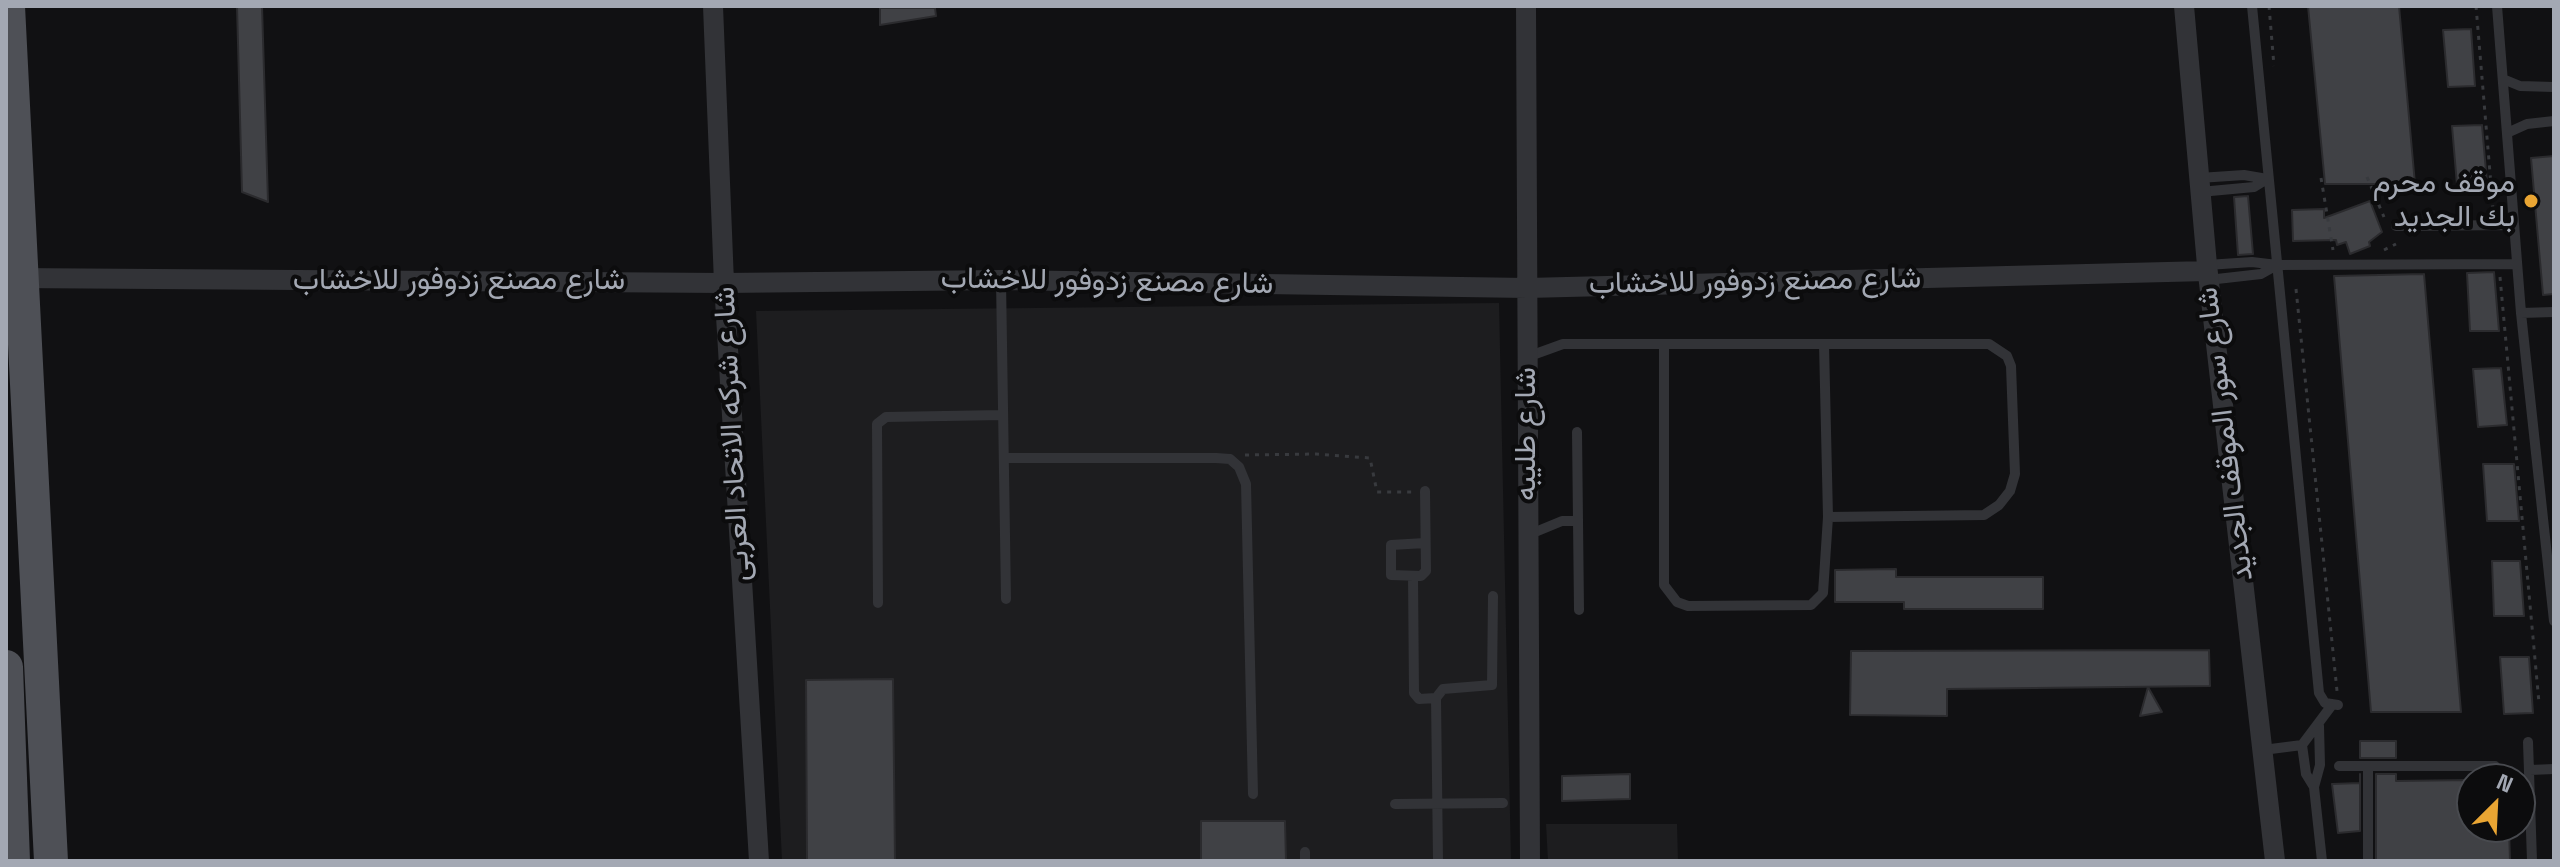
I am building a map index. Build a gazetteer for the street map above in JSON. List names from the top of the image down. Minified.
{"streets":{"street":["شارع مصنع زدوفور للاخشاب","شارع شركه الاتحاد العربى","شارع طليبه","شارع سور الموقف الجديد"]},"crossings":[["شارع مصنع زدوفور للاخشاب","شارع شركه الاتحاد العربى"],["شارع مصنع زدوفور للاخشاب","شارع طليبه"],["شارع مصنع زدوفور للاخشاب","شارع سور الموقف الجديد"]],"places":["موقف محرم بك الجديد"],"north":"top right"}
